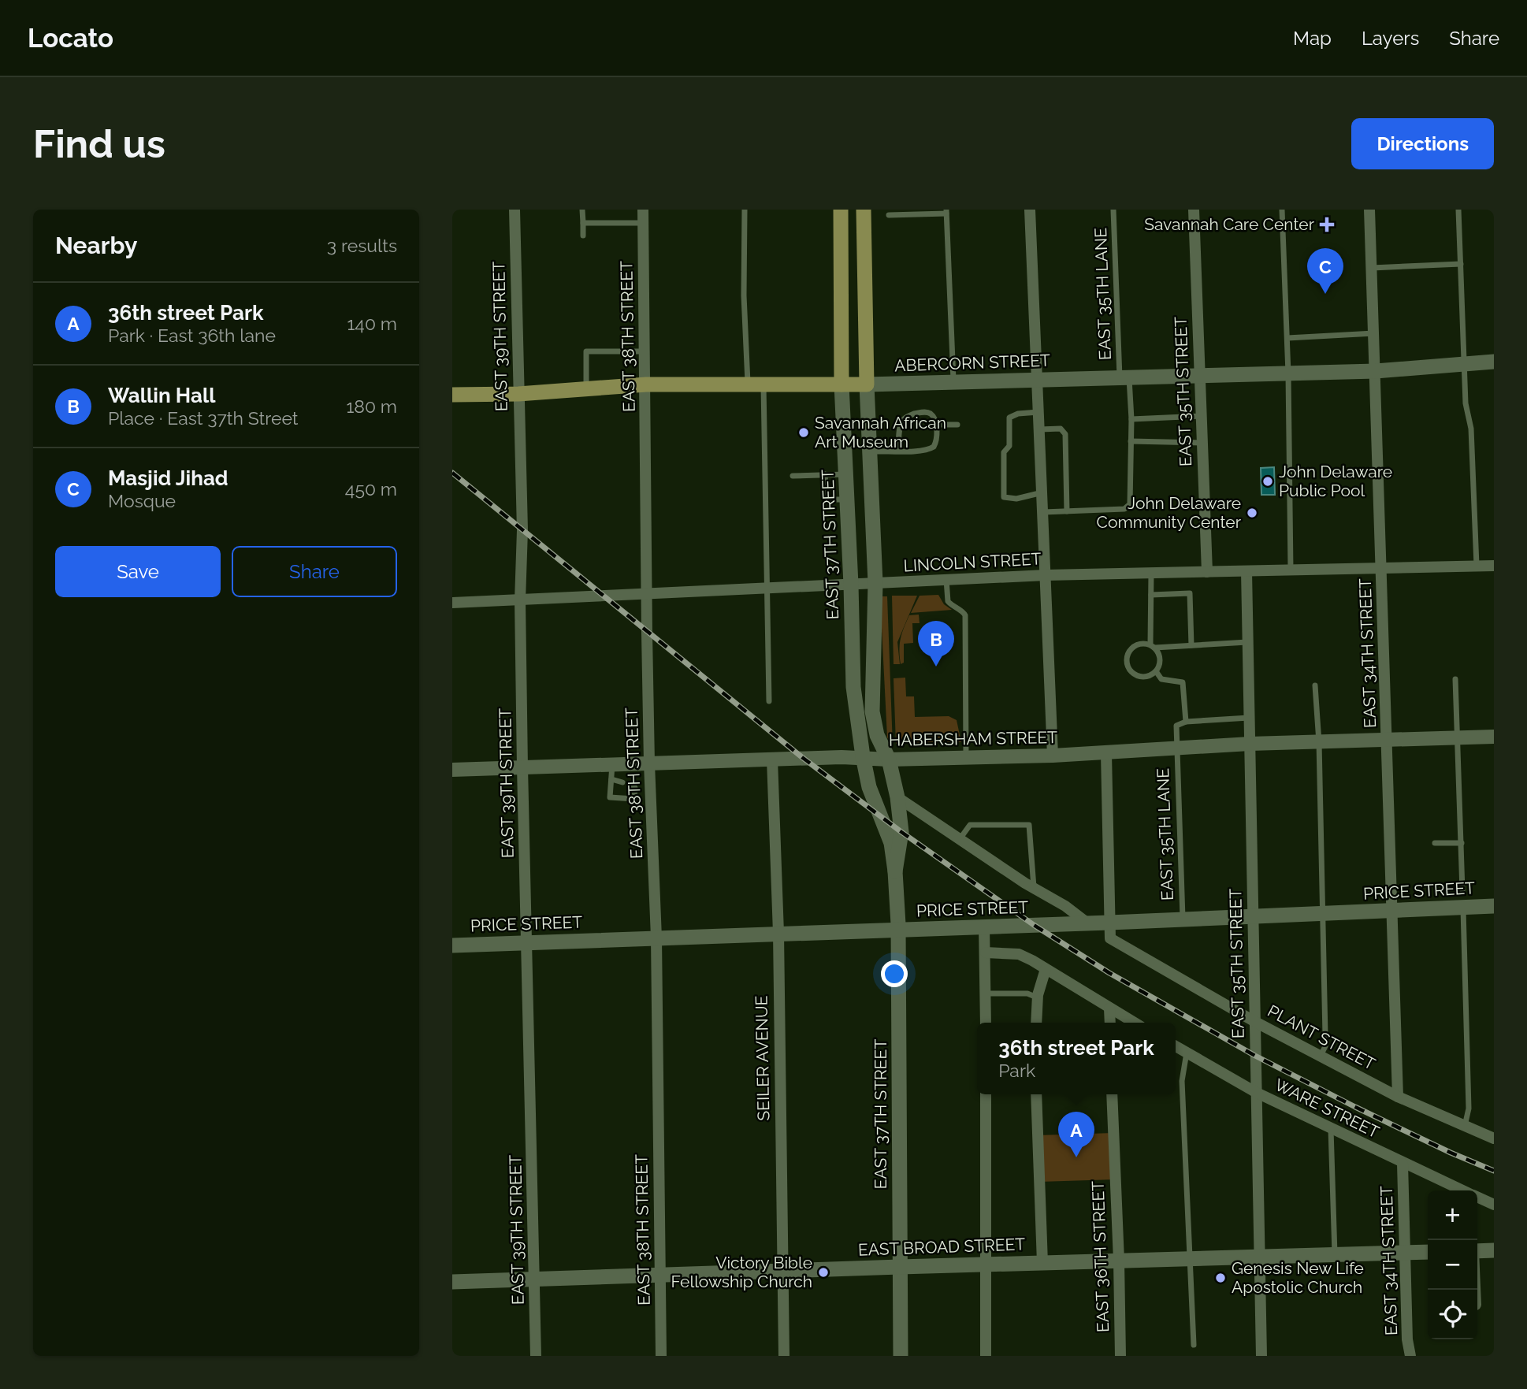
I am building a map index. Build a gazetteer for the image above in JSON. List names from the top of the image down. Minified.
{"streets":{"main road":["ABERCORN STREET","EAST 37TH STREET","PRICE STREET","EAST BROAD STREET"],"street":["EAST 39TH STREET","EAST 38TH STREET","EAST 35TH STREET","LINCOLN STREET","EAST 34TH STREET","HABERSHAM STREET","PLANT STREET","SEILER AVENUE","WARE STREET","EAST 36TH STREET"],"lane":["EAST 35TH LANE"]},"crossings":[["EAST 35TH LANE","ABERCORN STREET"],["EAST 35TH LANE","HABERSHAM STREET"],["EAST 35TH LANE","PRICE STREET"],["EAST 39TH STREET","ABERCORN STREET"],["EAST 39TH STREET","LINCOLN STREET"],["EAST 39TH STREET","HABERSHAM STREET"],["EAST 39TH STREET","PRICE STREET"],["EAST 39TH STREET","EAST BROAD STREET"],["EAST 38TH STREET","ABERCORN STREET"],["EAST 38TH STREET","LINCOLN STREET"],["EAST 38TH STREET","HABERSHAM STREET"],["EAST 38TH STREET","PRICE STREET"],["EAST 38TH STREET","EAST BROAD STREET"],["ABERCORN STREET","EAST 35TH STREET"],["ABERCORN STREET","EAST 37TH STREET"],["ABERCORN STREET","EAST 34TH STREET"],["EAST 35TH STREET","LINCOLN STREET"],["EAST 35TH STREET","HABERSHAM STREET"],["EAST 35TH STREET","PRICE STREET"],["EAST 35TH STREET","PLANT STREET"],["EAST 35TH STREET","WARE STREET"],["EAST 35TH STREET","EAST BROAD STREET"],["EAST 37TH STREET","LINCOLN STREET"],["EAST 37TH STREET","HABERSHAM STREET"],["EAST 37TH STREET","PRICE STREET"],["EAST 37TH STREET","EAST BROAD STREET"],["LINCOLN STREET","EAST 34TH STREET"],["EAST 34TH STREET","HABERSHAM STREET"],["EAST 34TH STREET","PRICE STREET"],["EAST 34TH STREET","PLANT STREET"],["EAST 34TH STREET","WARE STREET"],["EAST 34TH STREET","EAST BROAD STREET"],["HABERSHAM STREET","SEILER AVENUE"],["PRICE STREET","PLANT STREET"],["PRICE STREET","SEILER AVENUE"],["SEILER AVENUE","EAST BROAD STREET"],["EAST BROAD STREET","EAST 36TH STREET"]],"places":{"health":["Savannah Care Center"],"other":["Savannah African Art Museum","John Delaware Public Pool","John Delaware Community Center","Victory Bible Fellowship Church","Genesis New Life Apostolic Church"]},"page":{"header":"Locato","nav":["Map","Layers","Share"],"buttons":["Directions",["Save","Share"]],"title":"Find us","heading":["Nearby","3 results"],"pins":["C","B","A"],"list":[{"mark":"A","name":"36th street Park","note":"Park · East 36th lane","value":"140 m"},{"mark":"B","name":"Wallin Hall","note":"Place · East 37th Street","value":"180 m"},{"mark":"C","name":"Masjid Jihad","note":"Mosque","value":"450 m"}],"popup":["36th street Park","Park"],"map_buttons":["+","−"]}}
